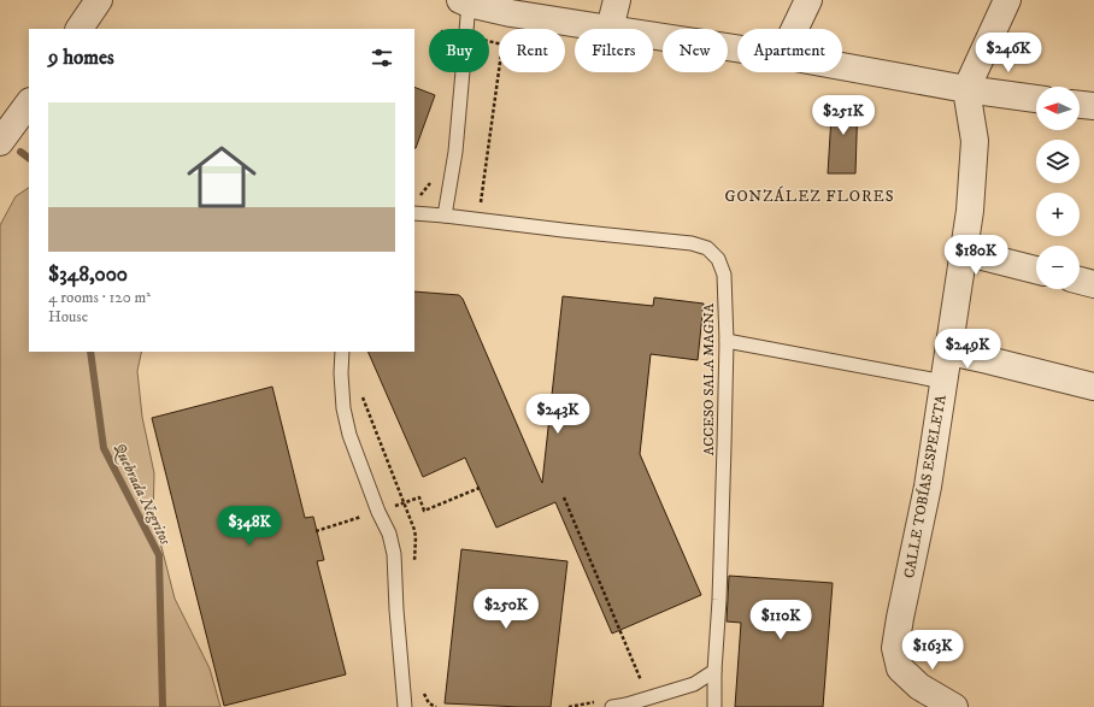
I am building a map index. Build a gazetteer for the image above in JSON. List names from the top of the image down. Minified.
{"streets":{"street":["CALLE TOBÍAS ESPELETA"],"lane":["ACCESO SALA MAGNA"]},"districts":["GONZÁLEZ FLORES"],"water":["Quebrada Negritos"],"north":"left","page":{"chip":["Buy","Rent","Filters","New","Apartment"],"heading":"9 homes","price":["$246K","$251K","$180K","$249K","$243K","$348K","$250K","$110K","$163K"],"map_buttons":["+","−"],"list":[{"name":"$348,000","note":"4 rooms · 120 m² · House"}]}}
